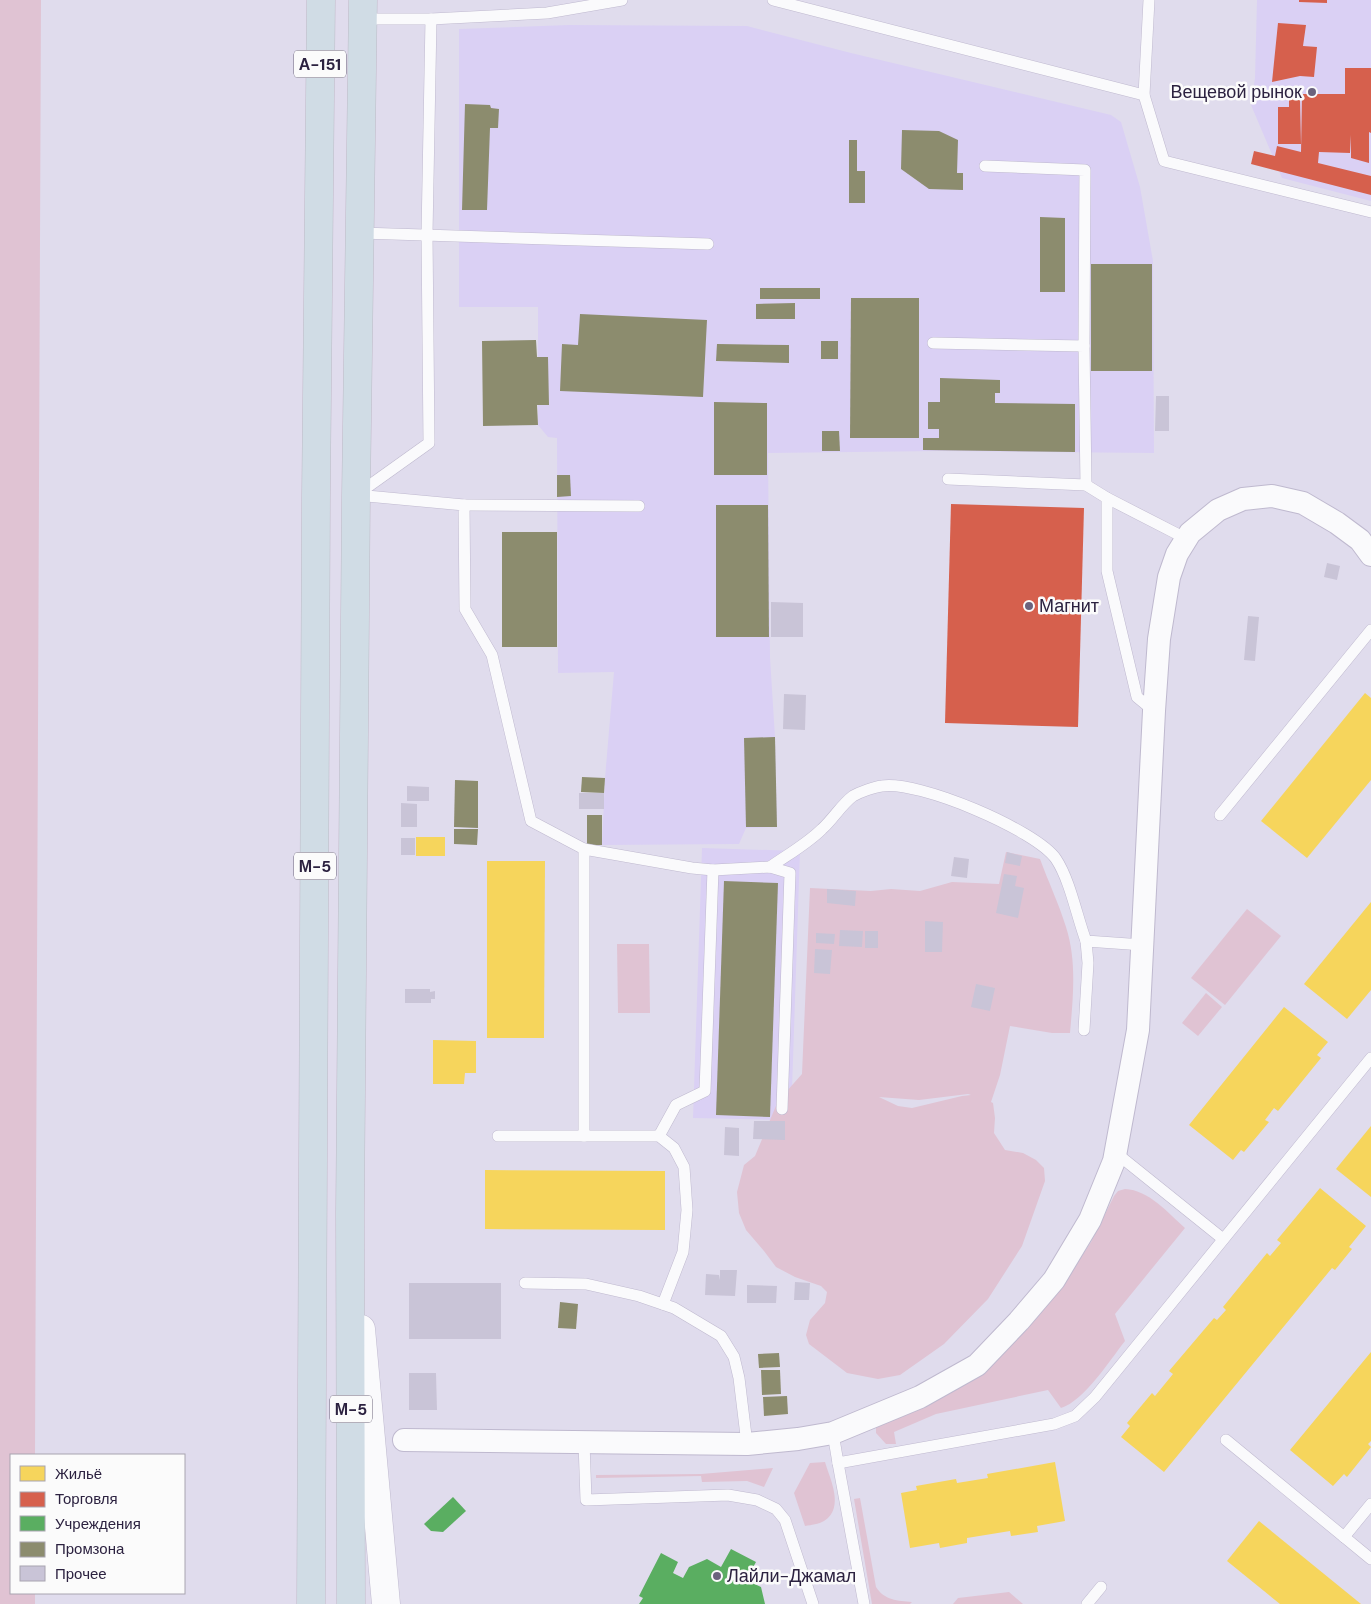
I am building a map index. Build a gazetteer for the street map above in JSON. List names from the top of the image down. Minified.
{"streets":{"highway":["А-151","М-5"]},"crossings":[["А-151","М-5"]],"places":["Вещевой рынок","Магнит","Лайли-Джамал"],"legend":["Жильё","Торговля","Учреждения","Промзона","Прочее"]}
